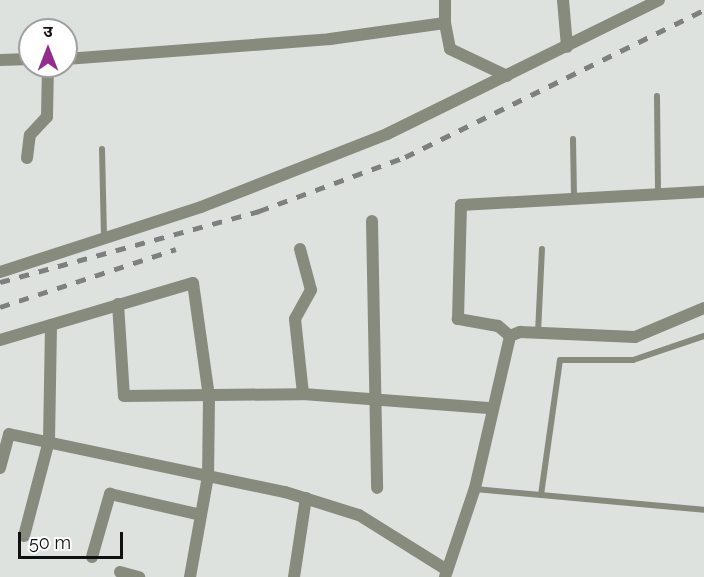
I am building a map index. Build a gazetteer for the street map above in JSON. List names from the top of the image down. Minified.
{"scale_bar":"50 m","north":"top"}
